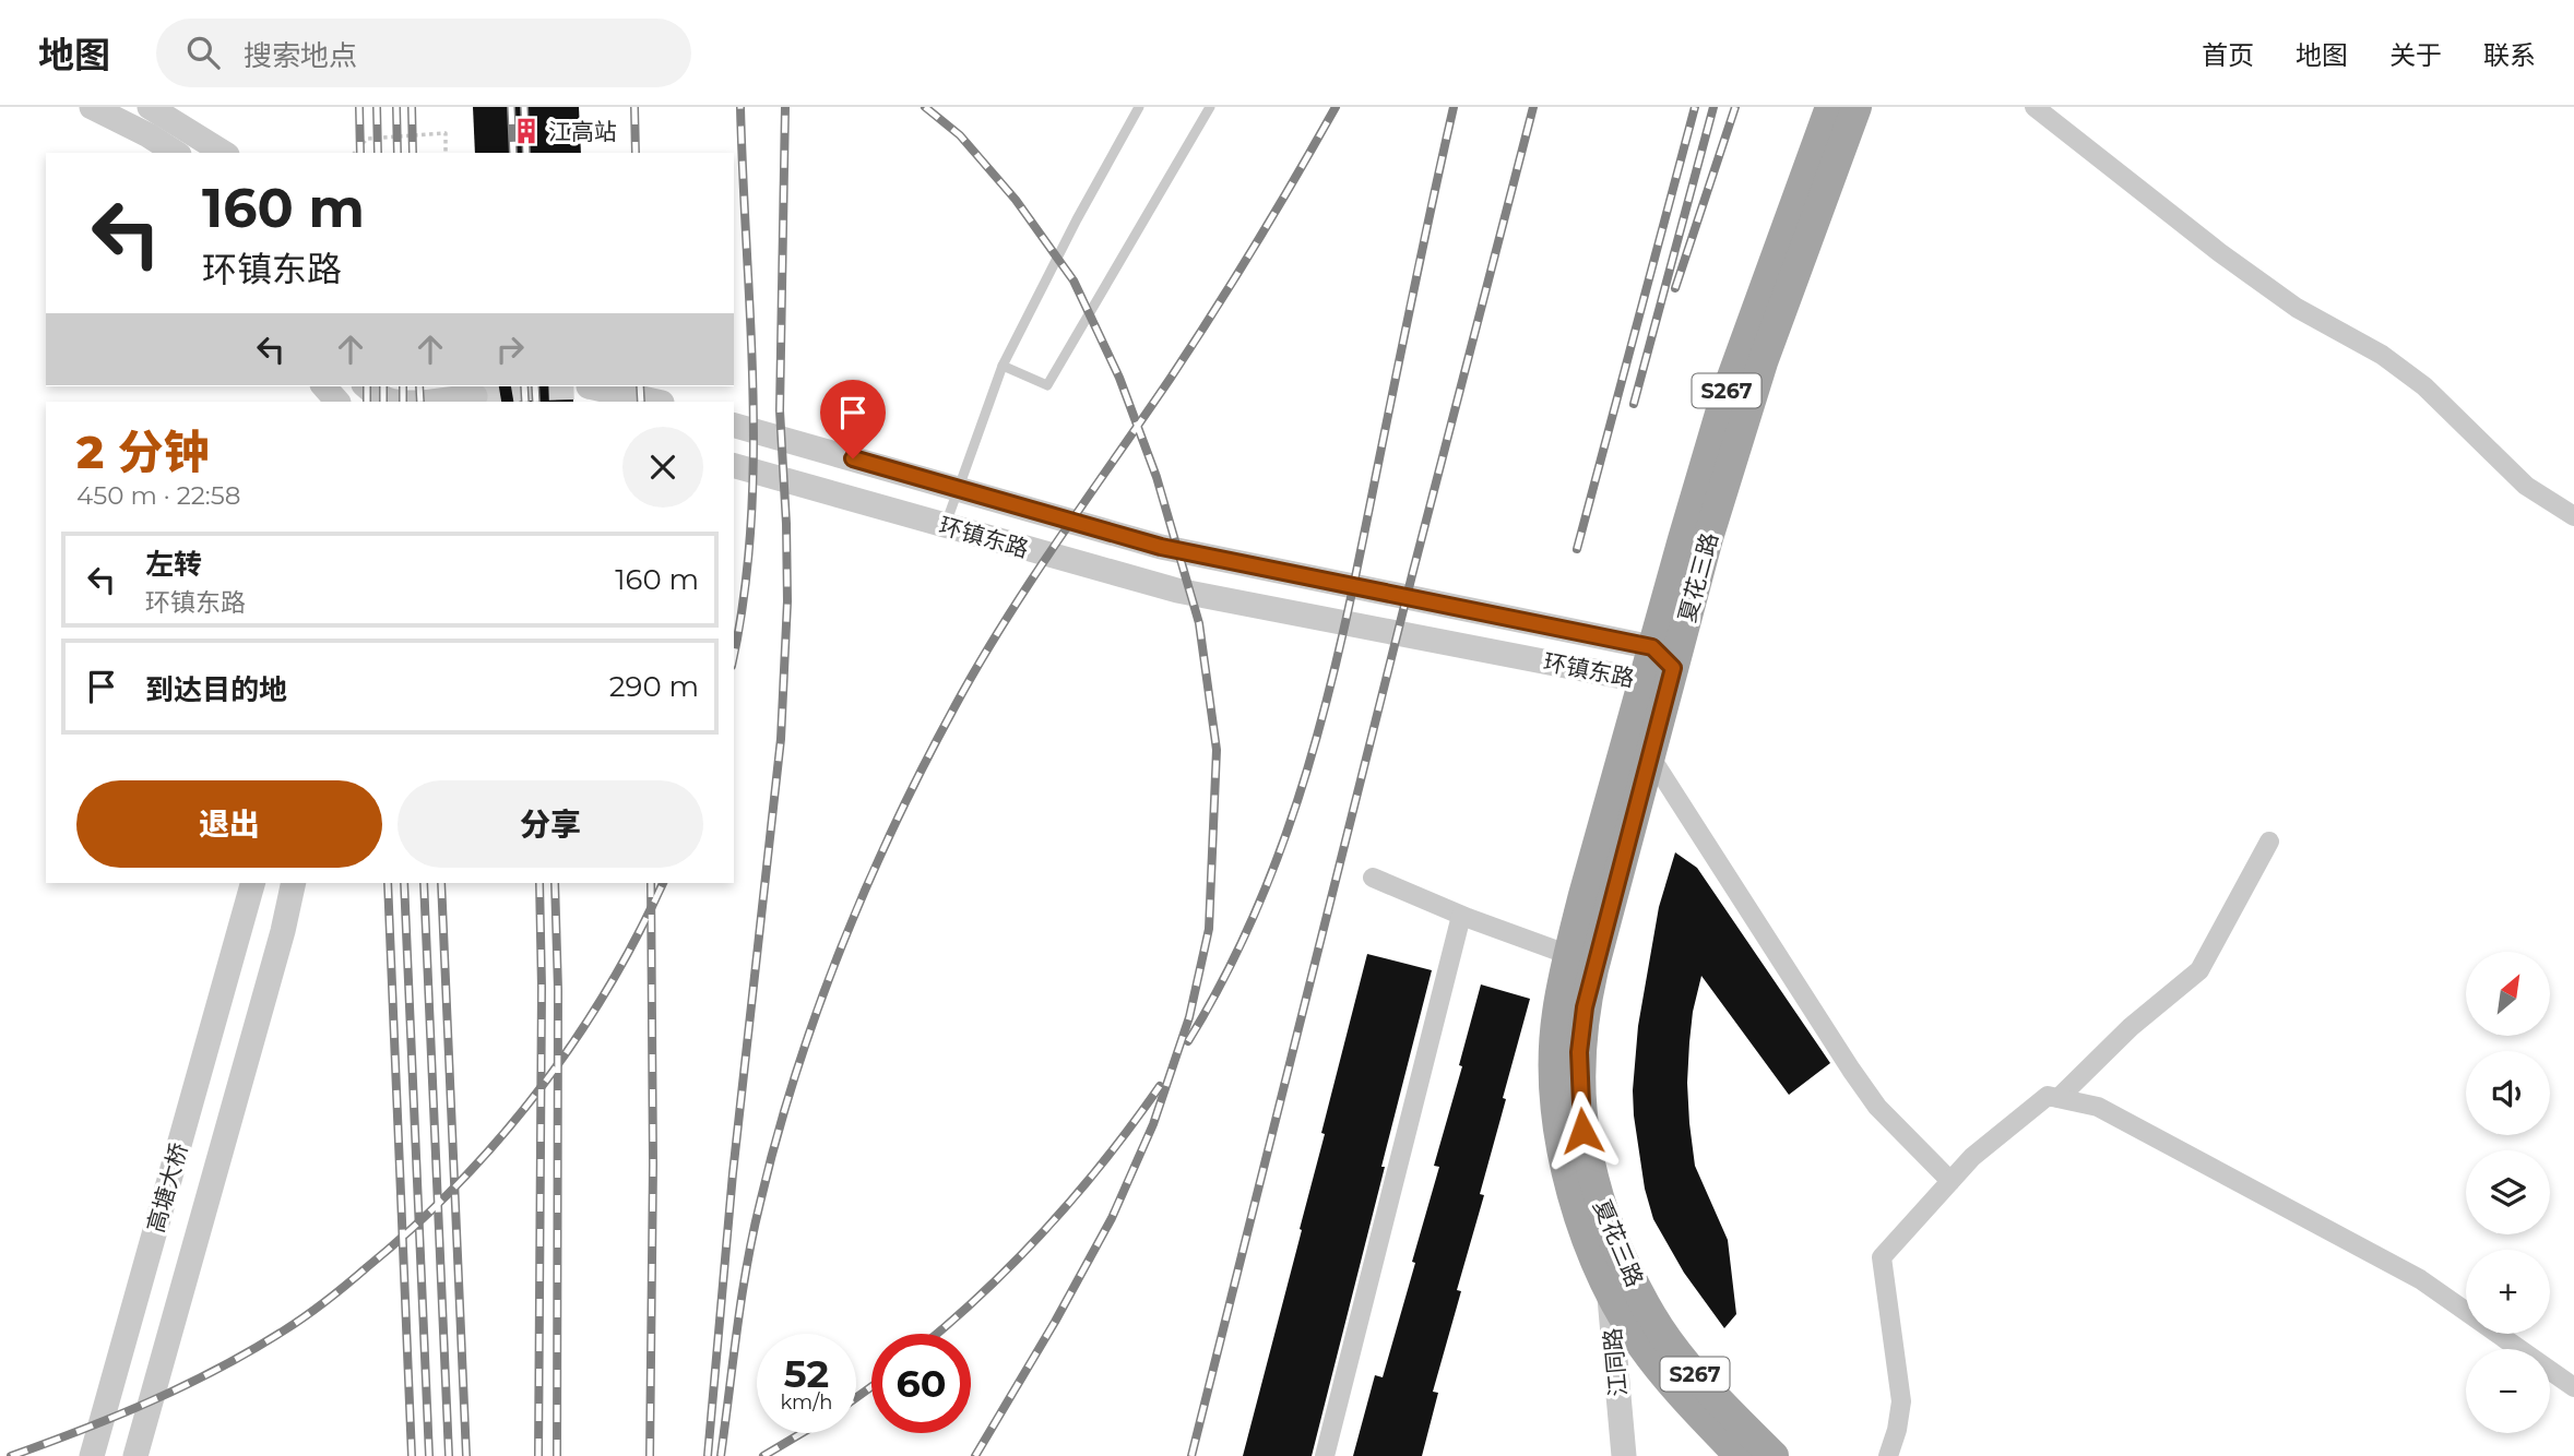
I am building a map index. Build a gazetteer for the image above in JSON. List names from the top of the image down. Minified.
{"streets":{"main road":["S267","夏花三路"],"street":["环镇东路","高塘大桥","江同路"]},"crossings":[["环镇东路","夏花三路"],["夏花三路","江同路"]],"places":{"building":["江高站"]},"north":"top right","page":{"header":"地图","search":"搜索地点","nav":["首页","地图","关于","联系"],"turn":["160 m","环镇东路"],"heading":["2 分钟","450 m · 22:58"],"list":[{"name":"左转","note":"环镇东路","value":"160 m"},{"name":"到达目的地","value":"290 m"}],"buttons":["退出","分享"],"map_buttons":["+","−"],"speed":"52 km/h","limit":"60"}}
